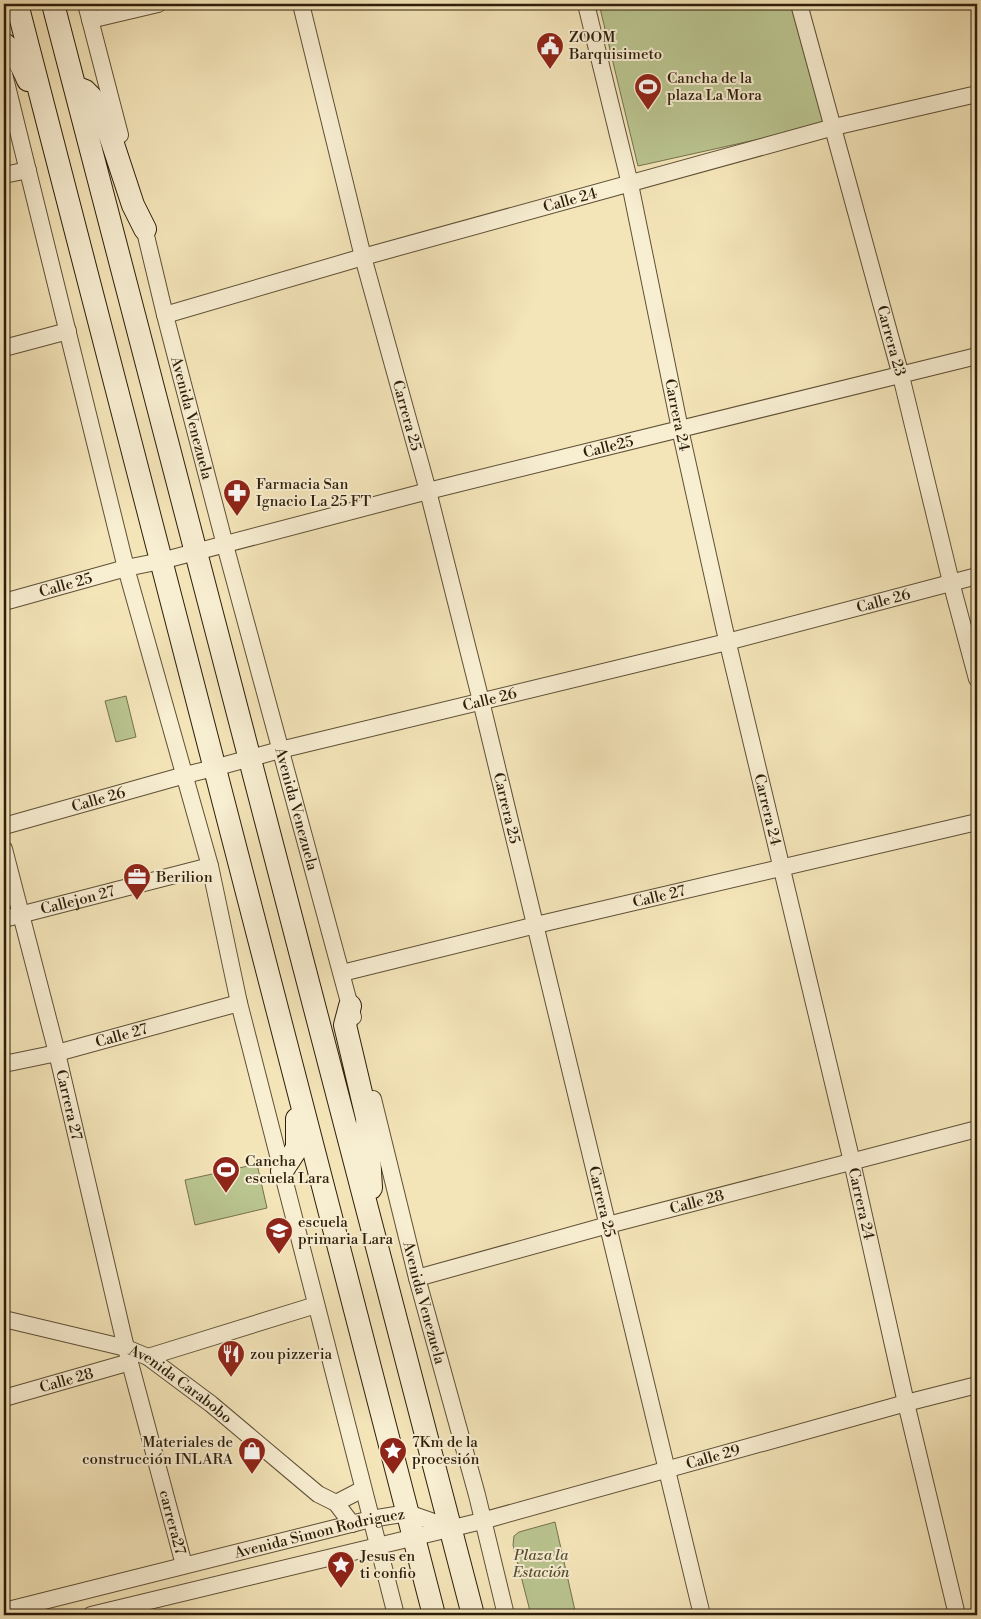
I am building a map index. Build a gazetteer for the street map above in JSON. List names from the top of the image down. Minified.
{"streets":{"street":["Calle 24","Carrera 23","Carrera 25","Carrera 24","Avenida Venezuela","Calle25","Calle 25","Calle 26","Calle 27","Callejon 27","Carrera 27","Calle 28","Avenida Carabobo","Calle 29","carrera27","Avenida Simon Rodriguez"]},"crossings":[["Calle 24","Carrera 23"],["Calle 24","Carrera 25"],["Calle 24","Carrera 24"],["Calle 24","Avenida Venezuela"],["Carrera 23","Calle25"],["Carrera 23","Calle 26"],["Carrera 25","Calle25"],["Carrera 25","Calle 26"],["Carrera 25","Calle 27"],["Carrera 25","Calle 28"],["Carrera 25","Calle 29"],["Carrera 24","Calle25"],["Carrera 24","Calle 26"],["Carrera 24","Calle 27"],["Carrera 24","Calle 28"],["Carrera 24","Calle 29"],["Avenida Venezuela","Calle25"],["Avenida Venezuela","Calle 25"],["Avenida Venezuela","Calle 26"],["Avenida Venezuela","Calle 27"],["Avenida Venezuela","Calle 28"],["Avenida Venezuela","Calle 29"],["Avenida Venezuela","Avenida Simon Rodriguez"],["Calle25","Calle 25"],["Calle 27","Carrera 27"],["Callejon 27","Carrera 27"],["Carrera 27","Calle 28"],["Carrera 27","Avenida Carabobo"],["Carrera 27","carrera27"],["Calle 28","Avenida Carabobo"],["Calle 28","carrera27"],["Avenida Carabobo","carrera27"],["Avenida Carabobo","Avenida Simon Rodriguez"],["Calle 29","Avenida Simon Rodriguez"],["carrera27","Avenida Simon Rodriguez"]],"parks":["Plaza la Estación"],"places":{"public building":["ZOOM Barquisimeto"],"sports":["Cancha de la plaza La Mora","Cancha escuela Lara"],"pharmacy":["Farmacia San Ignacio La 25 FT"],"office":["Berilion"],"school or university":["escuela primaria Lara"],"restaurant":["zou pizzeria"],"shop":["Materiales de construcción INLARA"],"place":["7Km de la procesión","Jesus en ti confio"]}}
